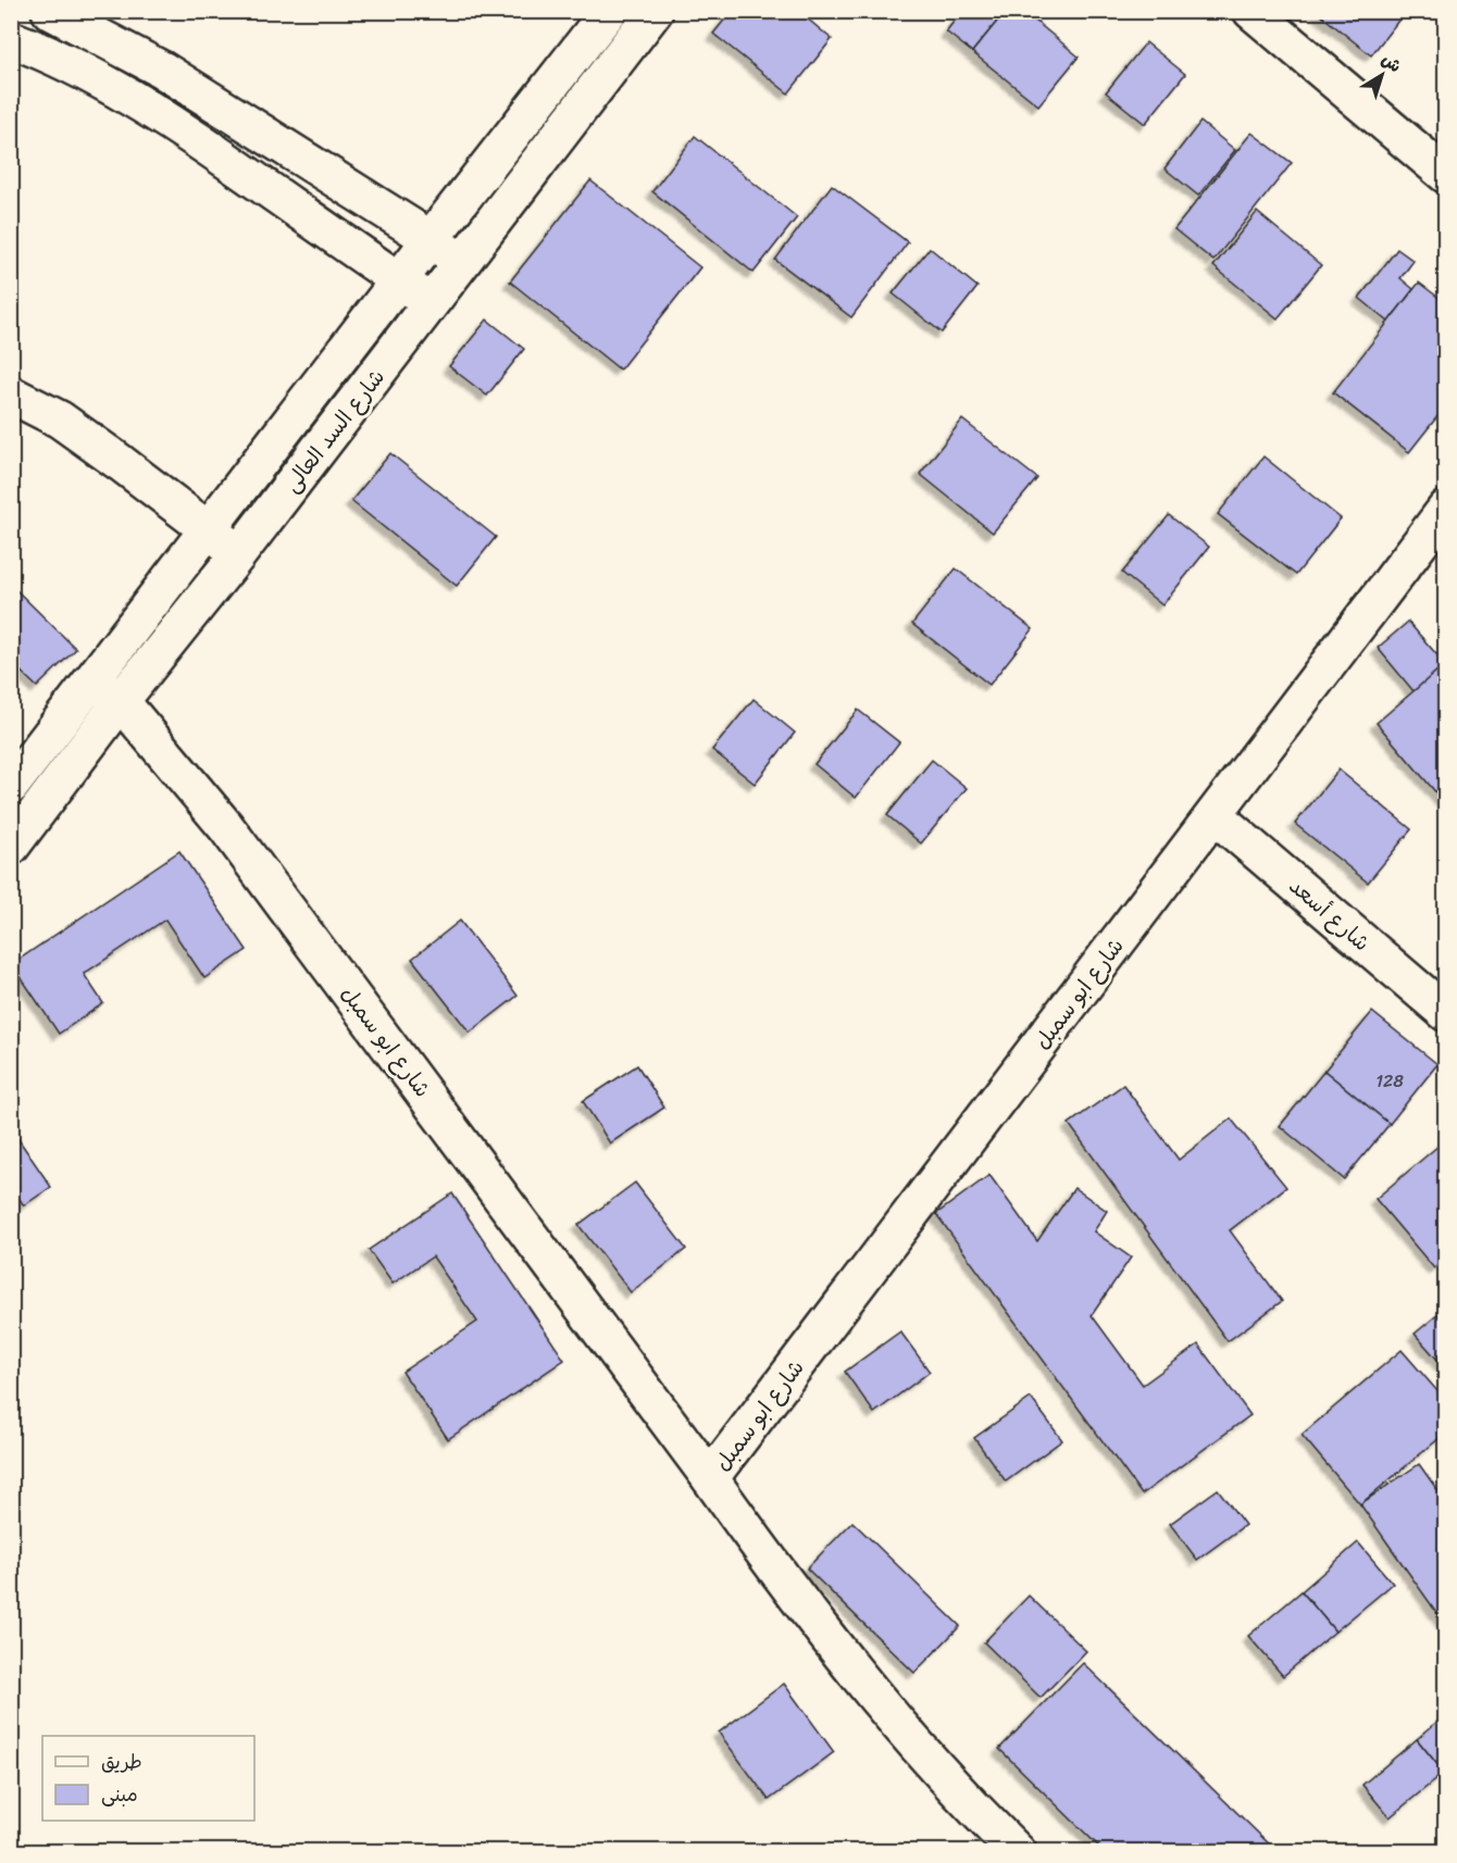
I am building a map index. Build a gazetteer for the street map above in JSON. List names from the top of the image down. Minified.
{"streets":{"street":["شارع السد العالى","شارع أسعد","شارع ابو سمبل"]},"crossings":[["شارع السد العالى","شارع ابو سمبل"],["شارع أسعد","شارع ابو سمبل"]],"house_numbers":["128"],"legend":["طريق","مبنى"],"north":"top right"}
